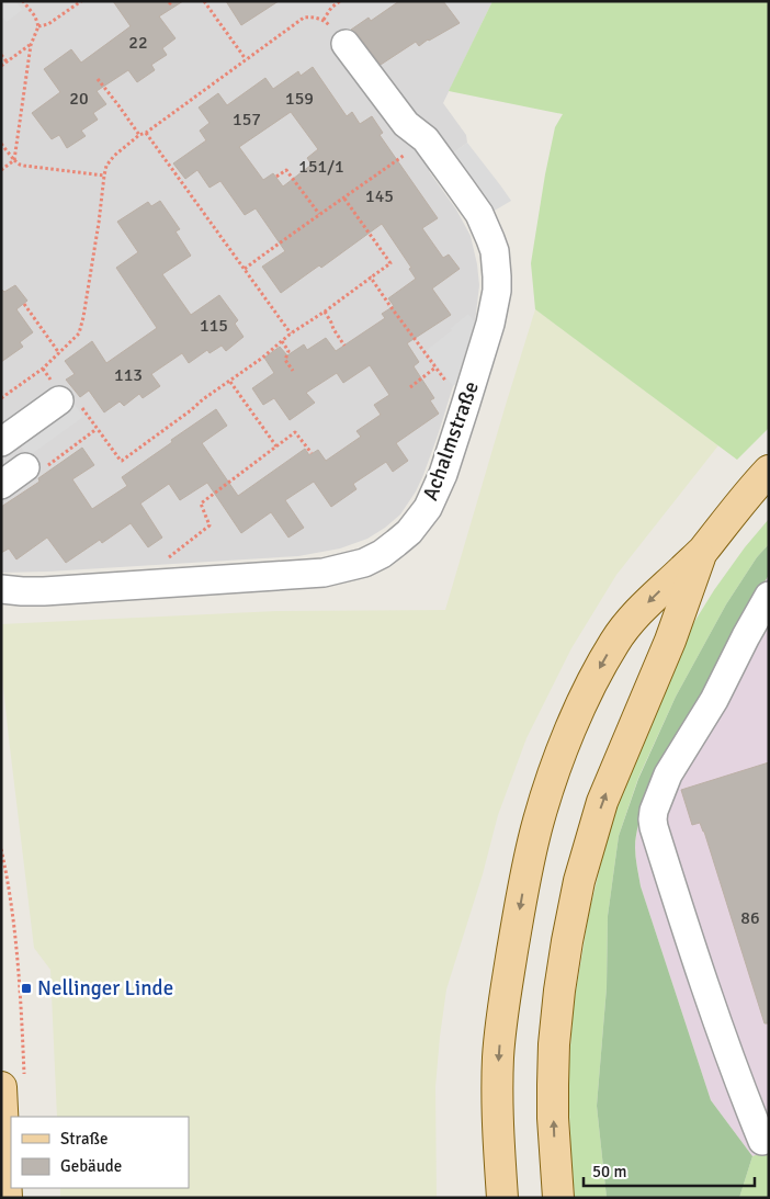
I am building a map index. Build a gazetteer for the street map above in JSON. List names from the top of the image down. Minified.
{"streets":{"street":["Achalmstraße"]},"places":{"transit":["Nellinger Linde"]},"house_numbers":["22","20","159","157","151/1","145","115","113","86"],"legend":["Straße","Gebäude"],"scale_bar":"50 m"}
